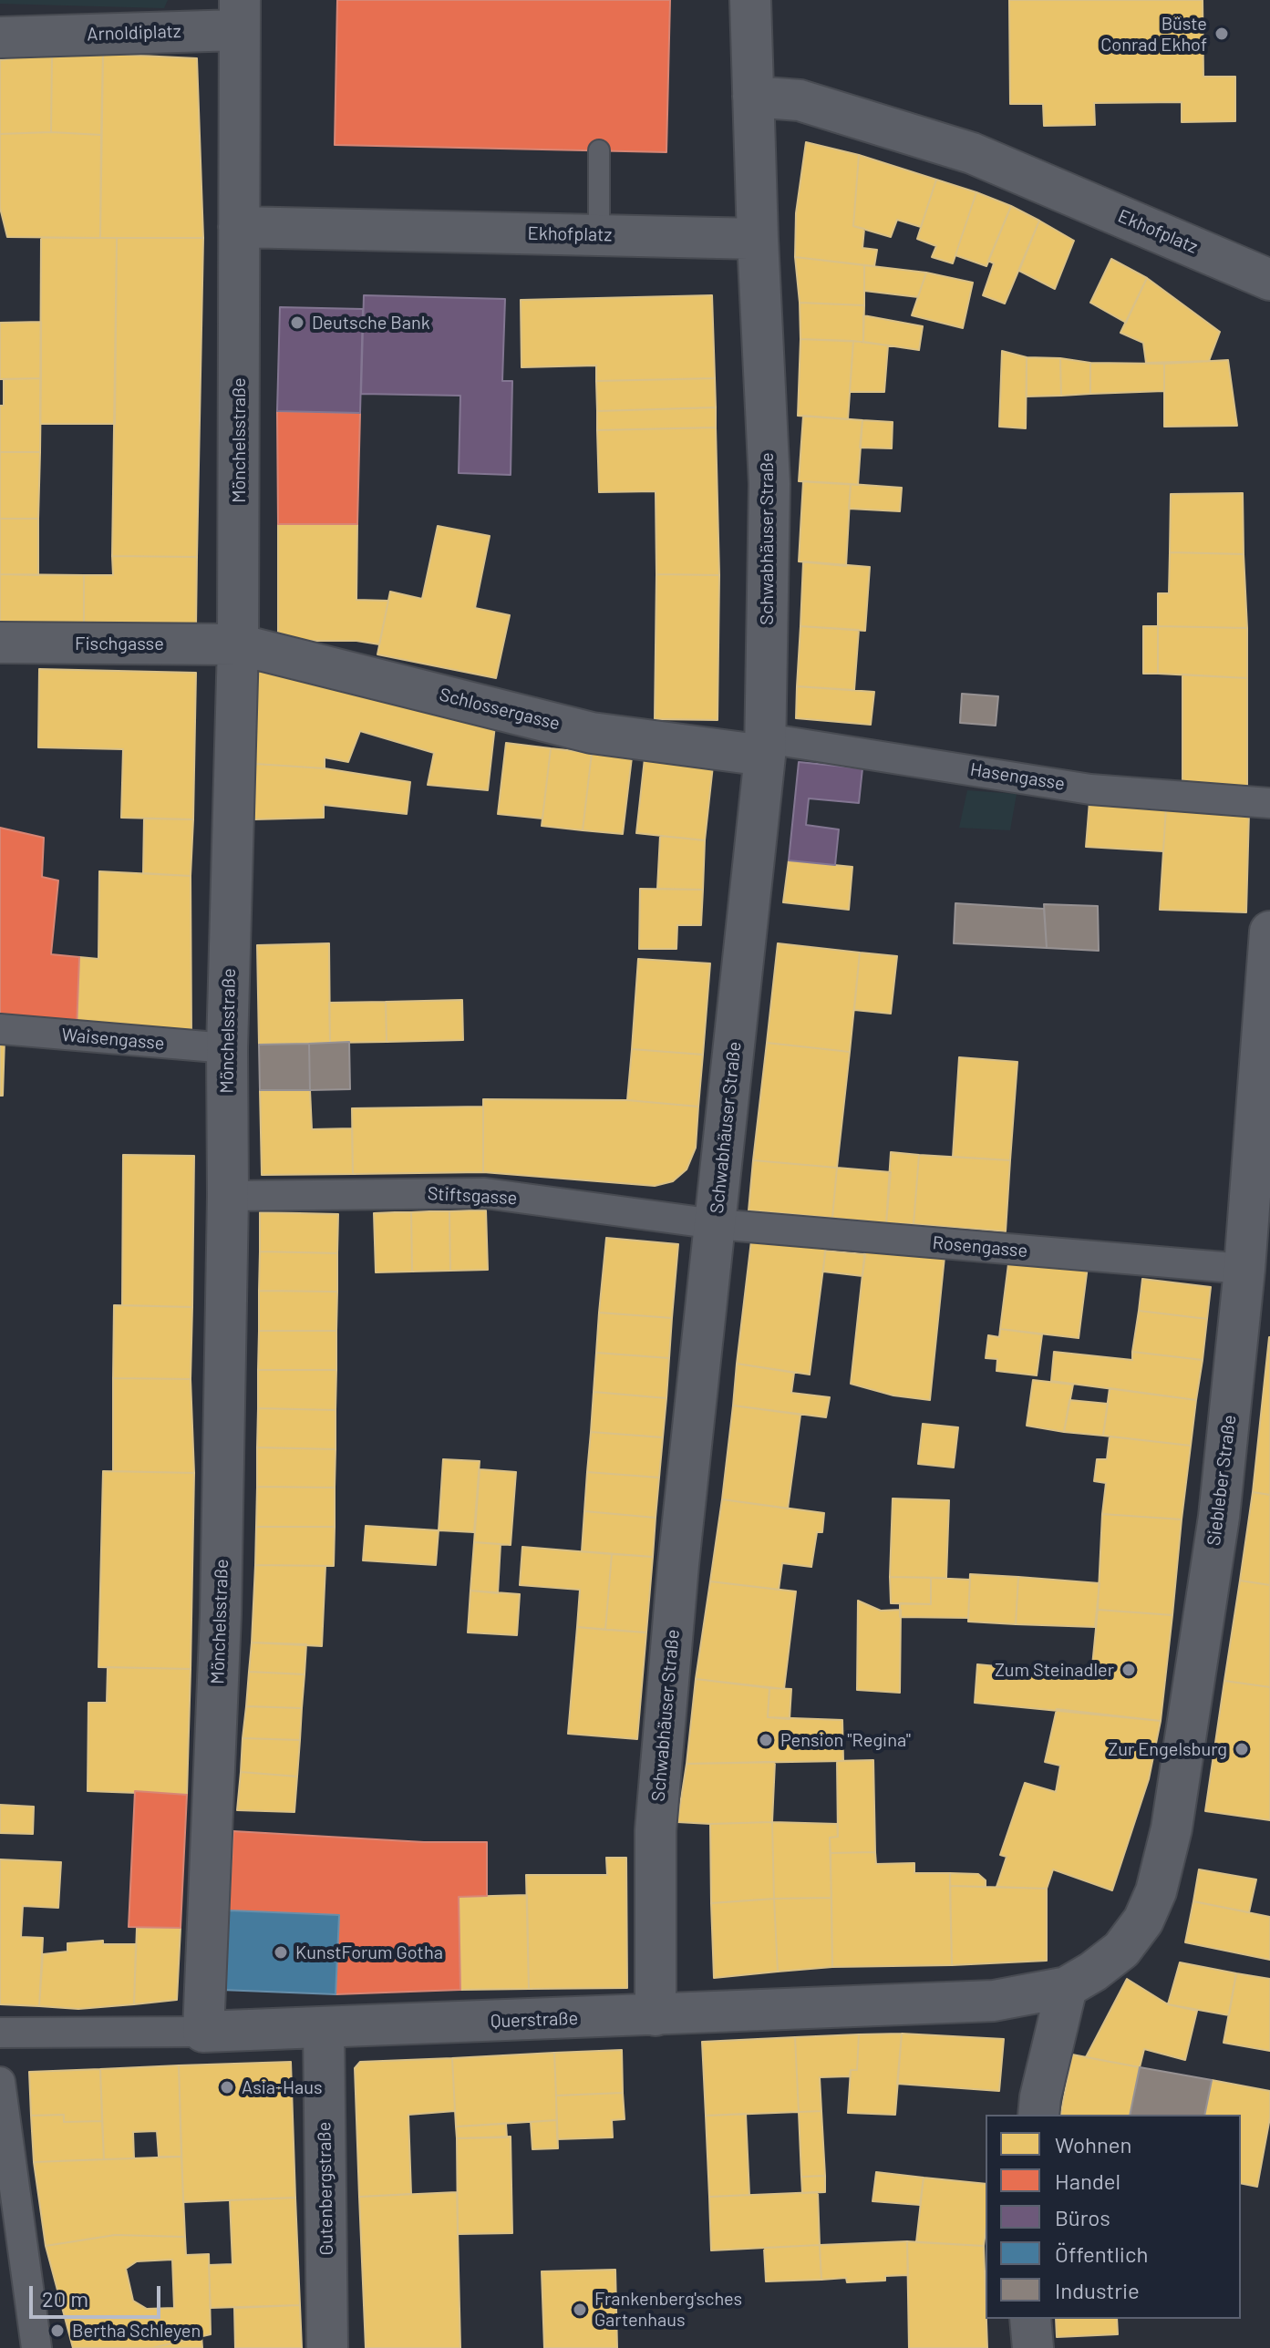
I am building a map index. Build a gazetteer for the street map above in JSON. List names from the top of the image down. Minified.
{"streets":{"street":["Arnoldiplatz","Ekhofplatz","Mönchelsstraße","Schwabhäuser Straße","Fischgasse","Schlossergasse","Hasengasse","Waisengasse","Stiftsgasse","Rosengasse","Siebleber Straße","Querstraße","Gutenbergstraße"]},"crossings":[["Arnoldiplatz","Mönchelsstraße"],["Ekhofplatz","Mönchelsstraße"],["Ekhofplatz","Schwabhäuser Straße"],["Mönchelsstraße","Fischgasse"],["Mönchelsstraße","Schlossergasse"],["Mönchelsstraße","Waisengasse"],["Mönchelsstraße","Stiftsgasse"],["Mönchelsstraße","Querstraße"],["Schwabhäuser Straße","Schlossergasse"],["Schwabhäuser Straße","Hasengasse"],["Schwabhäuser Straße","Stiftsgasse"],["Schwabhäuser Straße","Rosengasse"],["Schwabhäuser Straße","Querstraße"],["Fischgasse","Schlossergasse"],["Schlossergasse","Hasengasse"],["Stiftsgasse","Rosengasse"],["Rosengasse","Siebleber Straße"],["Siebleber Straße","Querstraße"],["Querstraße","Gutenbergstraße"]],"places":["Büste Conrad Ekhof","Deutsche Bank","Zum Steinadler","Pension \"Regina\"","Zur Engelsburg","KunstForum Gotha","Asia-Haus","Frankenberg'sches Gartenhaus","Bertha Schleyen"],"legend":["Wohnen","Handel","Büros","Öffentlich","Industrie"],"scale_bar":"20 m"}
